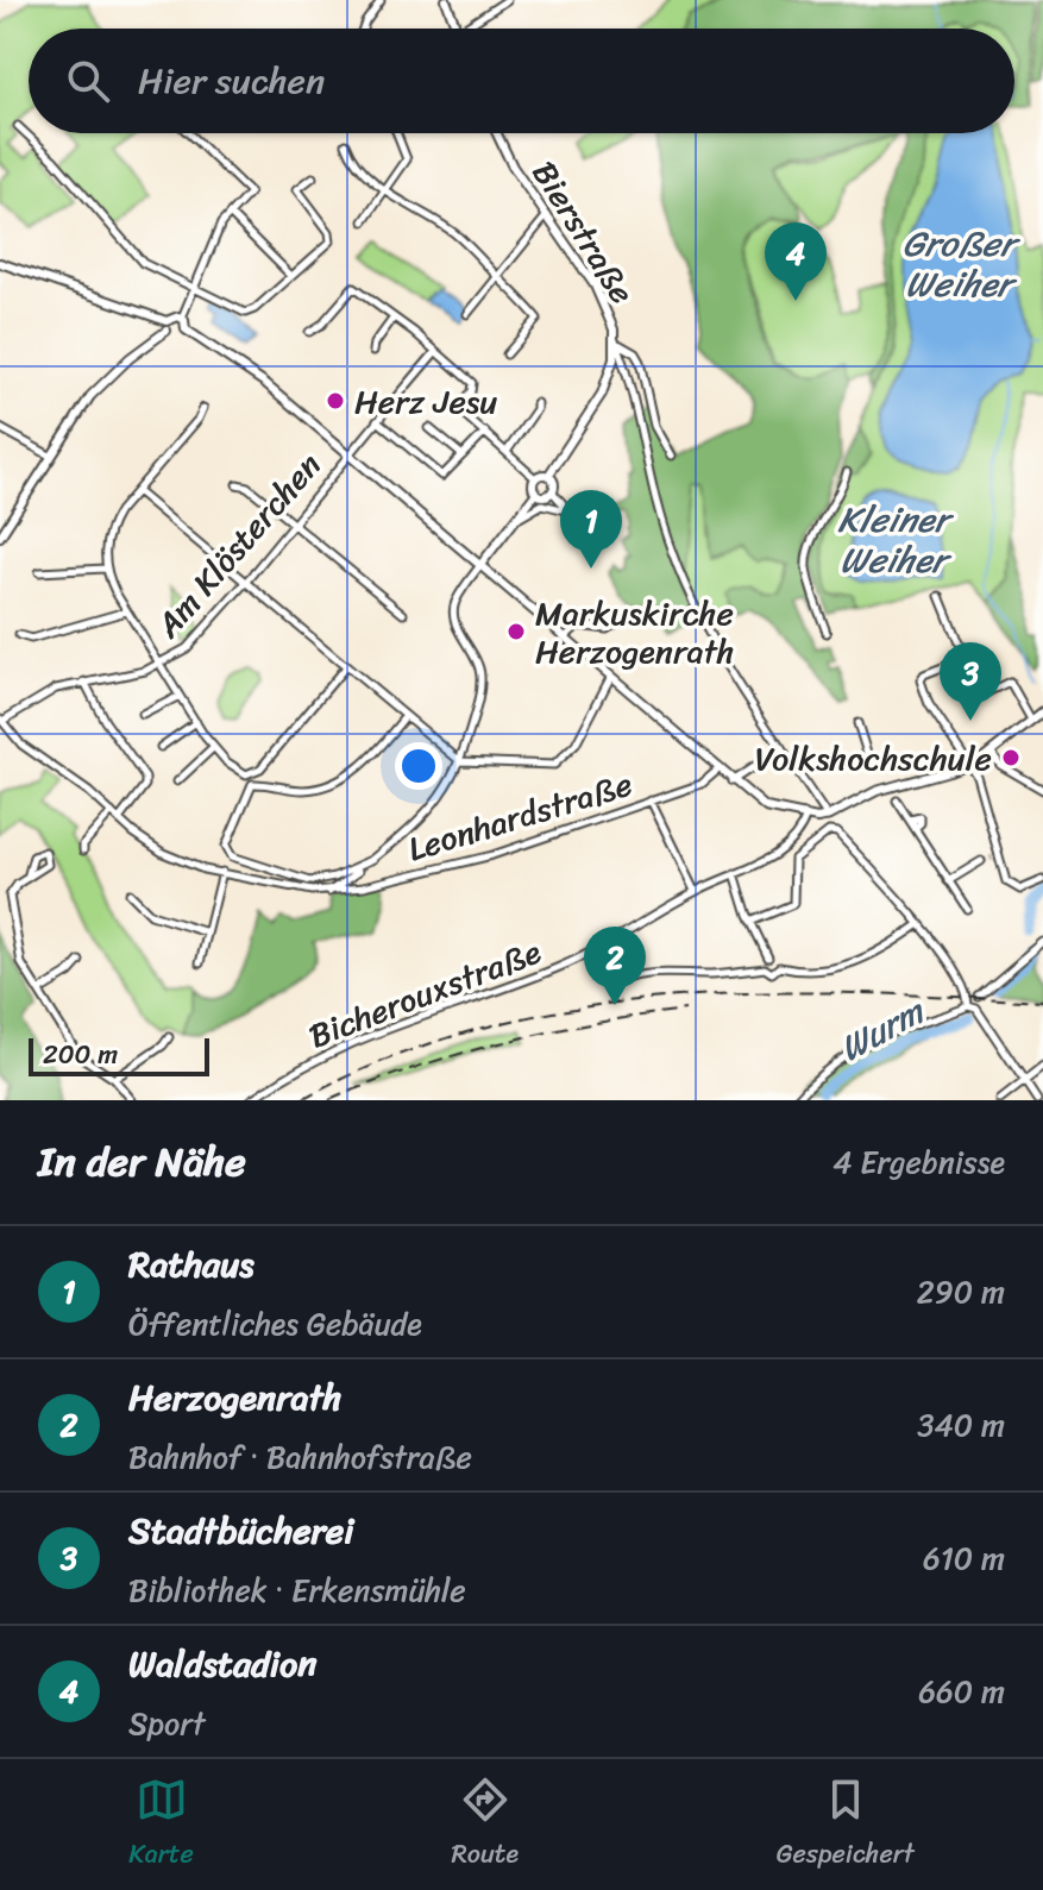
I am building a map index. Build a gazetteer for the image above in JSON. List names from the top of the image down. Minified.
{"streets":{"main road":["Bierstraße"],"street":["Am Klösterchen","Leonhardstraße","Bicherouxstraße"]},"crossings":[["Am Klösterchen","Leonhardstraße"]],"water":["Großer Weiher","Kleiner Weiher","Wurm"],"places":["Herz Jesu","Markuskirche Herzogenrath","Volkshochschule"],"scale_bar":"200 m","page":{"search":"Hier suchen","pins":["4","1","3","2"],"scale":"200 m","heading":["In der Nähe","4 Ergebnisse"],"list":[{"mark":"1","name":"Rathaus","note":"Öffentliches Gebäude","value":"290 m"},{"mark":"2","name":"Herzogenrath","note":"Bahnhof · Bahnhofstraße","value":"340 m"},{"mark":"3","name":"Stadtbücherei","note":"Bibliothek · Erkensmühle","value":"610 m"},{"mark":"4","name":"Waldstadion","note":"Sport","value":"660 m"}],"nav":["Karte","Route","Gespeichert"]}}
